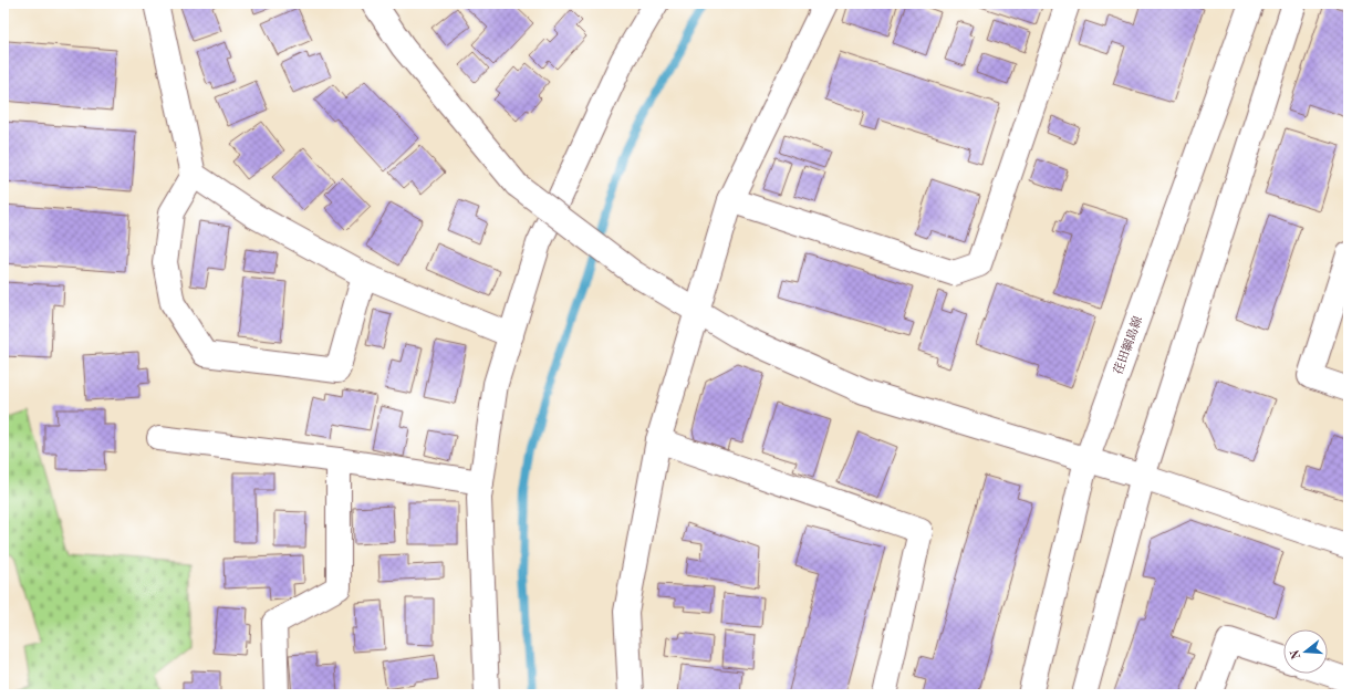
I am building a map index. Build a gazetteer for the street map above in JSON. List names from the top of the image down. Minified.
{"streets":{"street":["荏田綱島線"]},"north":"left"}
